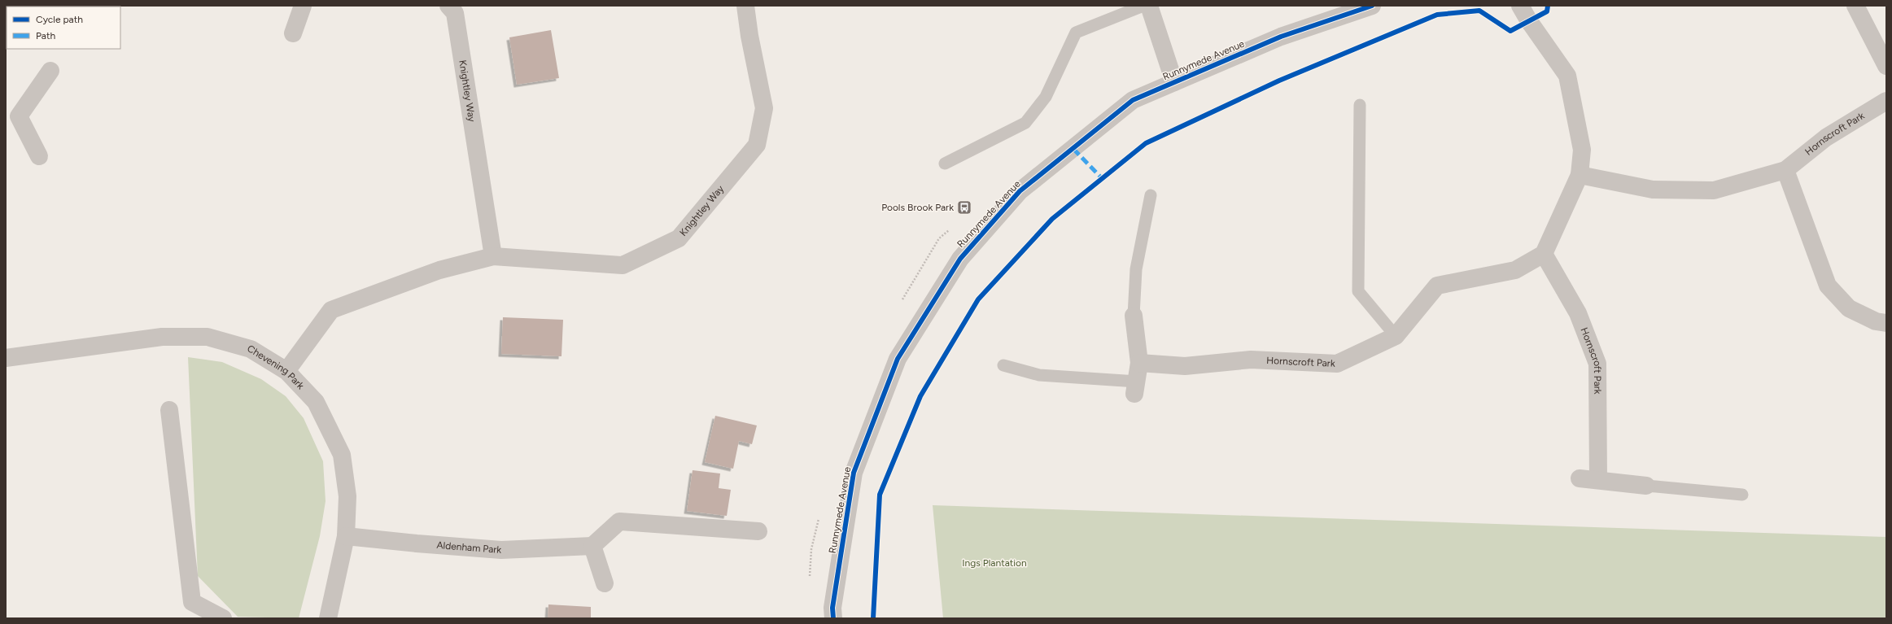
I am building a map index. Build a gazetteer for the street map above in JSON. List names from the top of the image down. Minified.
{"streets":{"street":["Runnymede Avenue","Knightley Way","Hornscroft Park","Chevening Park","Aldenham Park"]},"crossings":[["Knightley Way","Chevening Park"],["Chevening Park","Aldenham Park"]],"parks":["Ings Plantation"],"places":{"bus stop":["Pools Brook Park"]},"legend":["Cycle path","Path"]}
